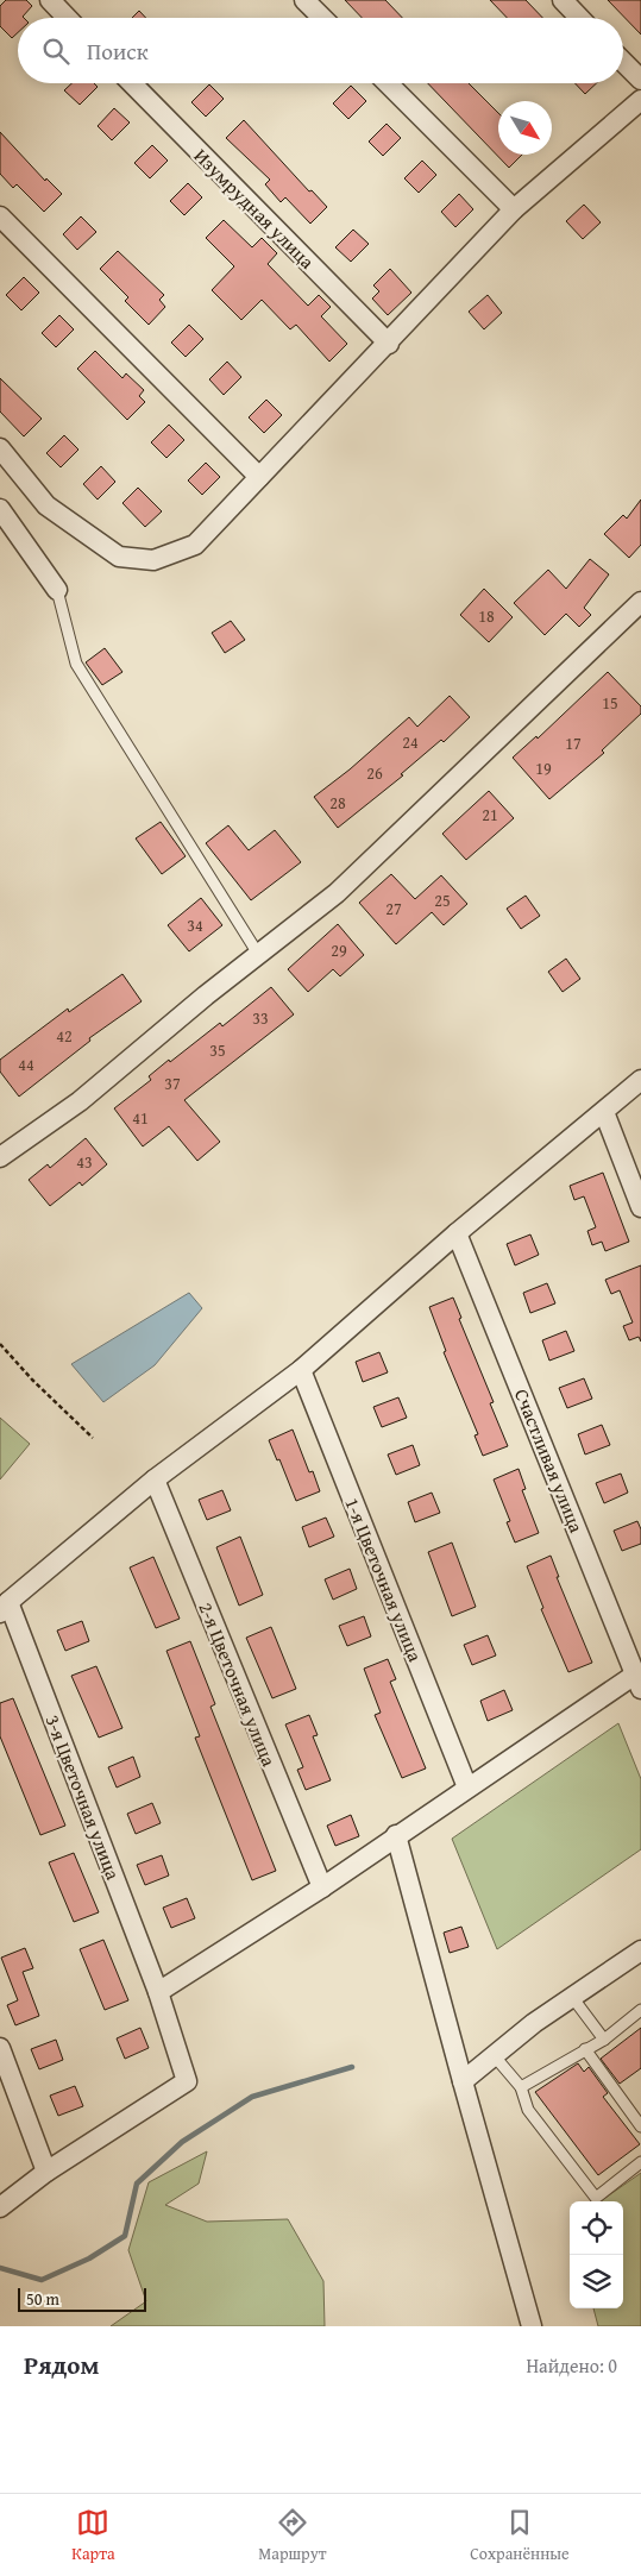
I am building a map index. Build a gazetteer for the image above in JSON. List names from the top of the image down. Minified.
{"streets":{"street":["Изумрудная улица","Счастливая улица","1-я Цветочная улица","2-я Цветочная улица","3-я Цветочная улица"]},"house_numbers":["18","15","24","17","19","26","28","21","25","27","34","29","33","42","35","44","37","41","43"],"scale_bar":"50 m","north":"bottom right","page":{"search":"Поиск","scale":"50 m","heading":["Рядом","Найдено: 0"],"nav":["Карта","Маршрут","Сохранённые"]}}
